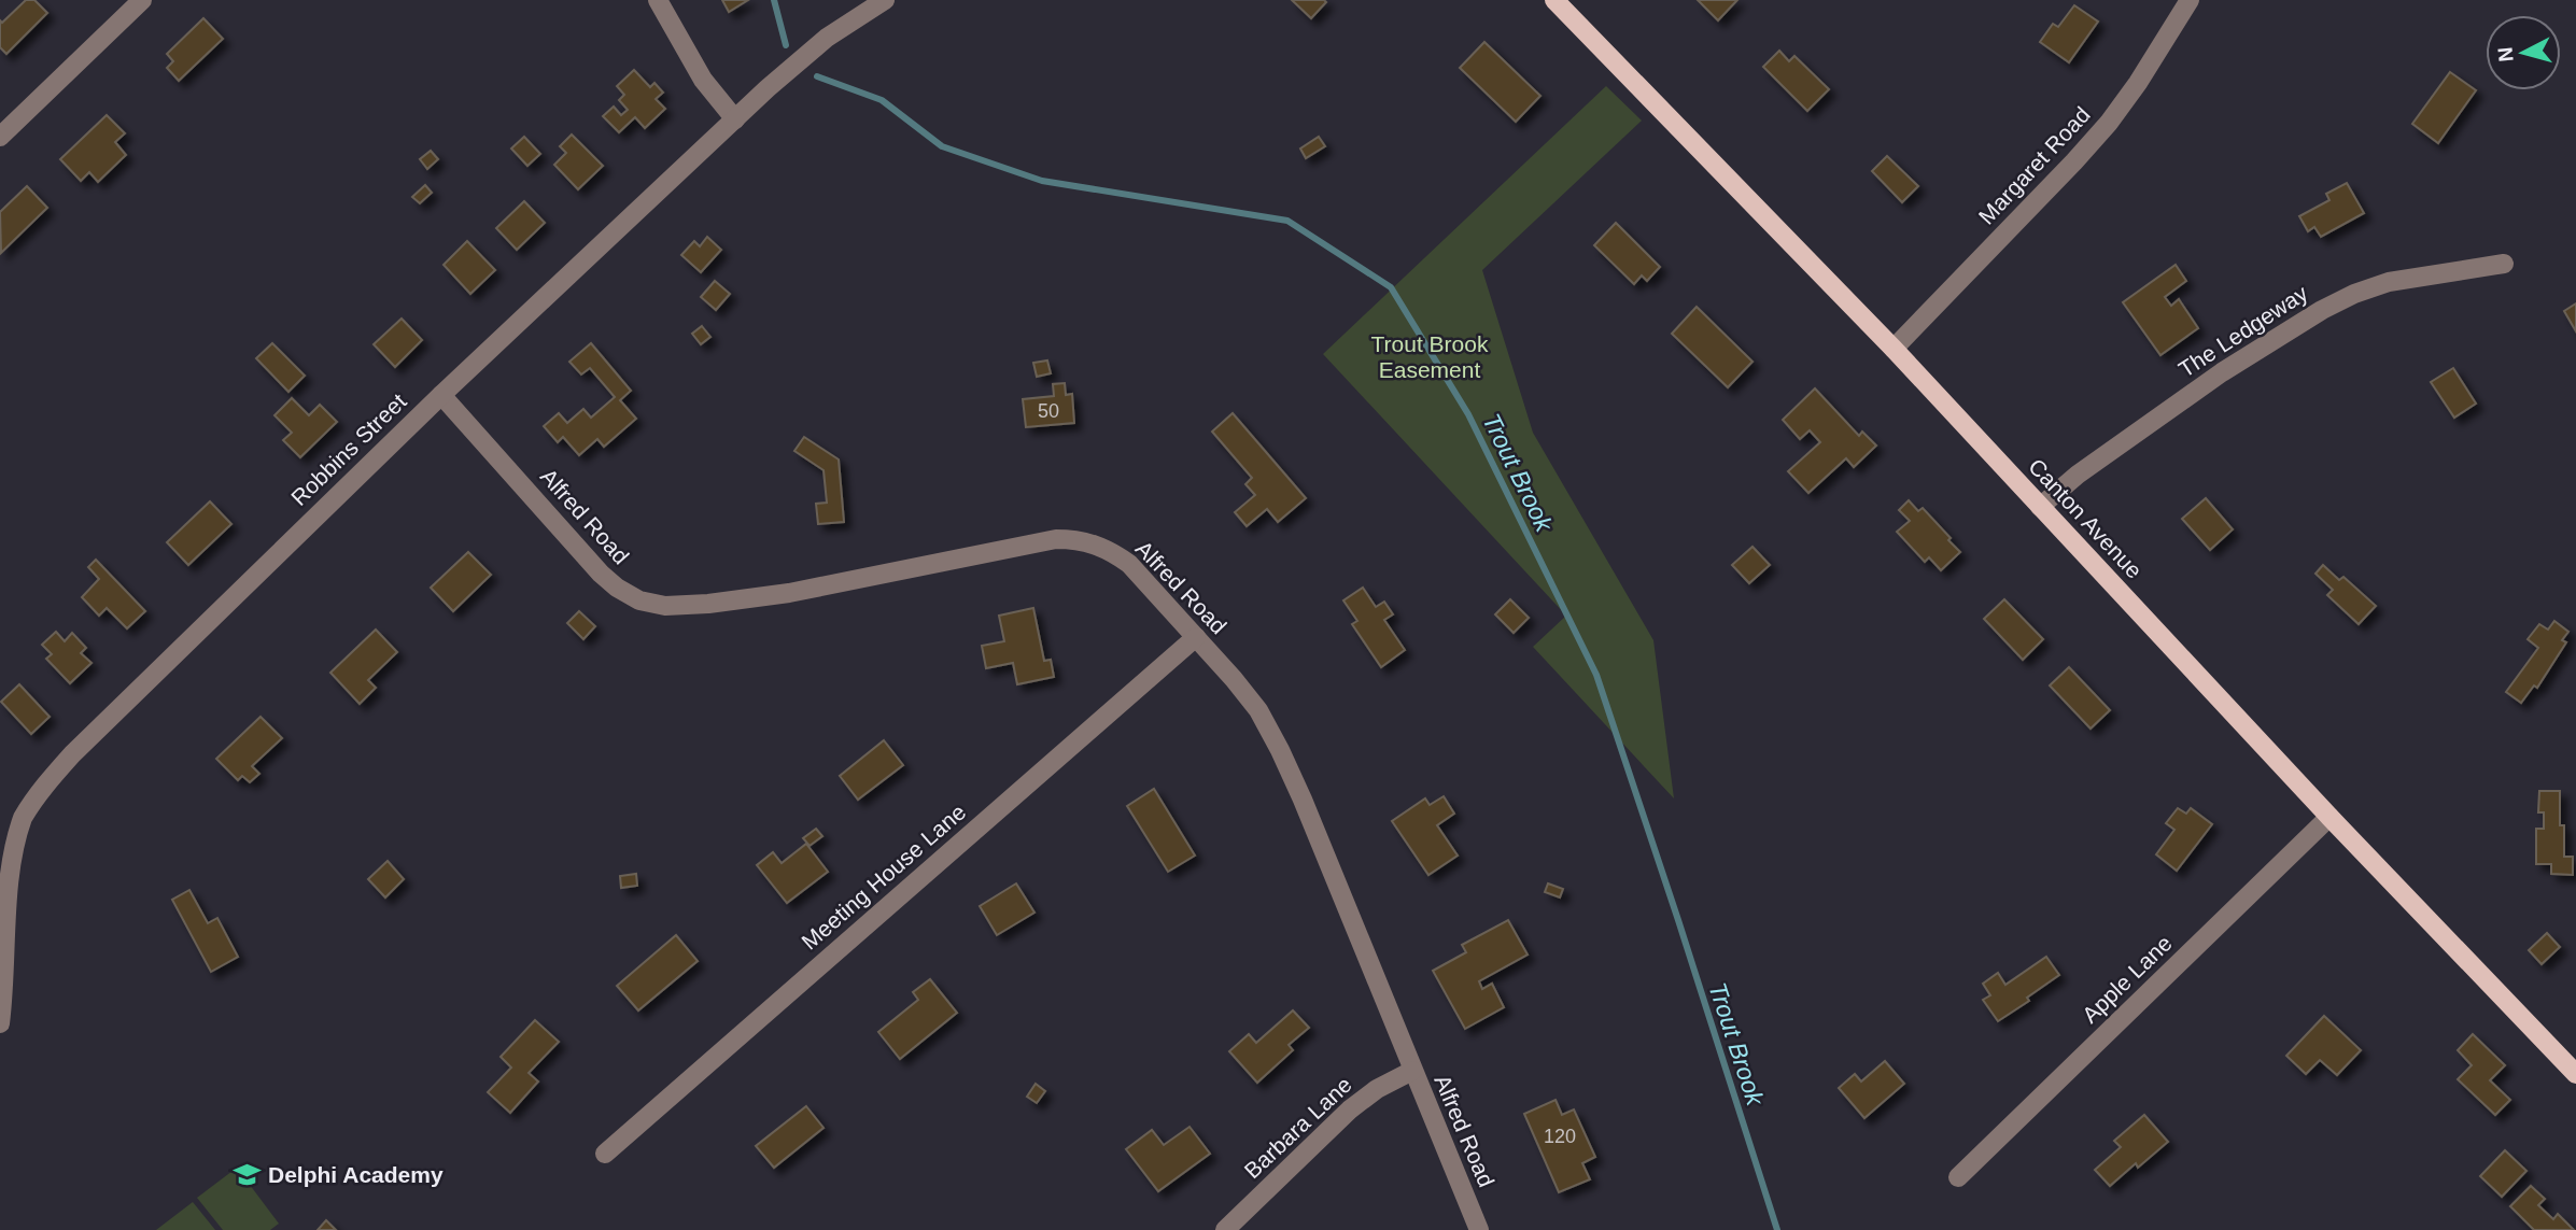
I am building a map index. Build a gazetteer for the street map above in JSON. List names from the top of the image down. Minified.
{"streets":{"main road":["Canton Avenue"],"street":["Margaret Road","The Ledgeway","Robbins Street","Alfred Road","Meeting House Lane","Apple Lane","Barbara Lane"]},"crossings":[["Margaret Road","Canton Avenue"],["The Ledgeway","Canton Avenue"],["Robbins Street","Alfred Road"],["Alfred Road","Meeting House Lane"],["Alfred Road","Barbara Lane"],["Canton Avenue","Apple Lane"]],"water":["Trout Brook"],"parks":["Trout Brook Easement"],"places":{"school or university":["Delphi Academy"]},"house_numbers":["50","120"],"north":"left"}
